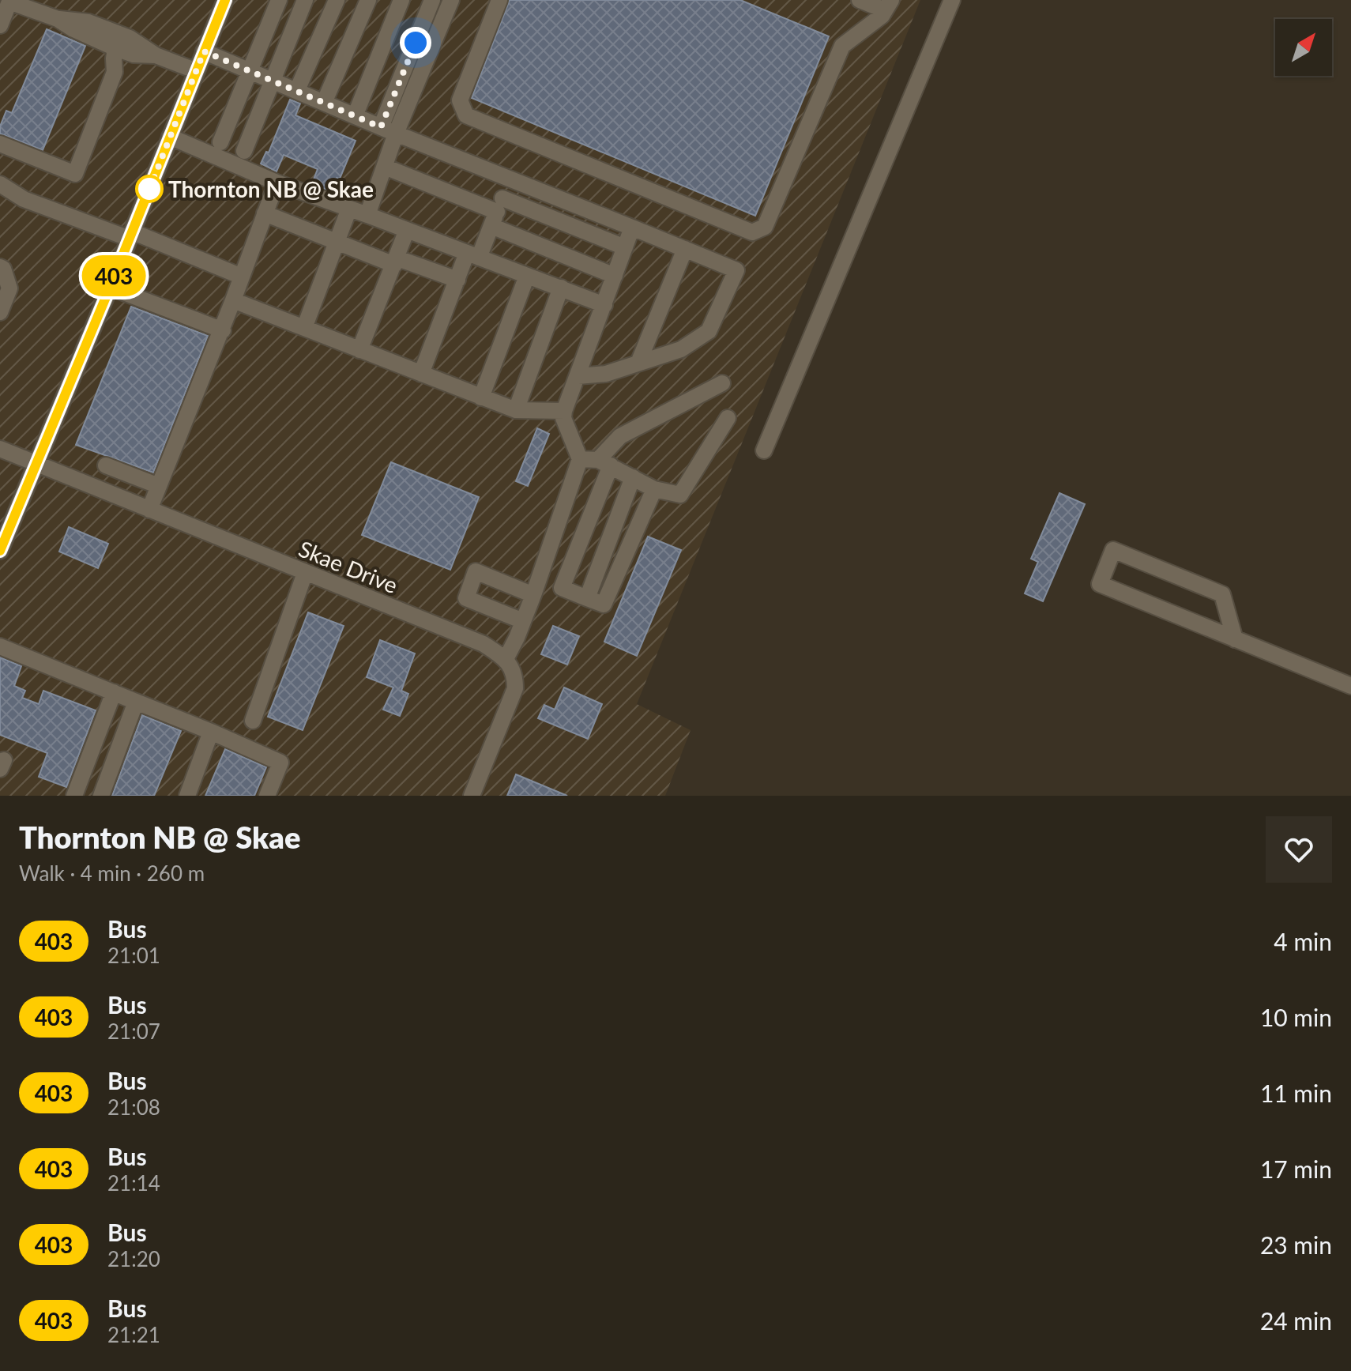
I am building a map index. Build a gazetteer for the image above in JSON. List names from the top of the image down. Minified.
{"streets":{"street":["Skae Drive"]},"places":["Thornton NB @ Skae"],"lines":["bus line 403"],"north":"top right","page":{"on_map":"403","heading":["Thornton NB @ Skae","Walk · 4 min · 260 m"],"list":[{"mark":"403","name":"Bus","note":"21:01","value":"4 min"},{"mark":"403","name":"Bus","note":"21:07","value":"10 min"},{"mark":"403","name":"Bus","note":"21:08","value":"11 min"},{"mark":"403","name":"Bus","note":"21:14","value":"17 min"},{"mark":"403","name":"Bus","note":"21:20","value":"23 min"},{"mark":"403","name":"Bus","note":"21:21","value":"24 min"}]}}
